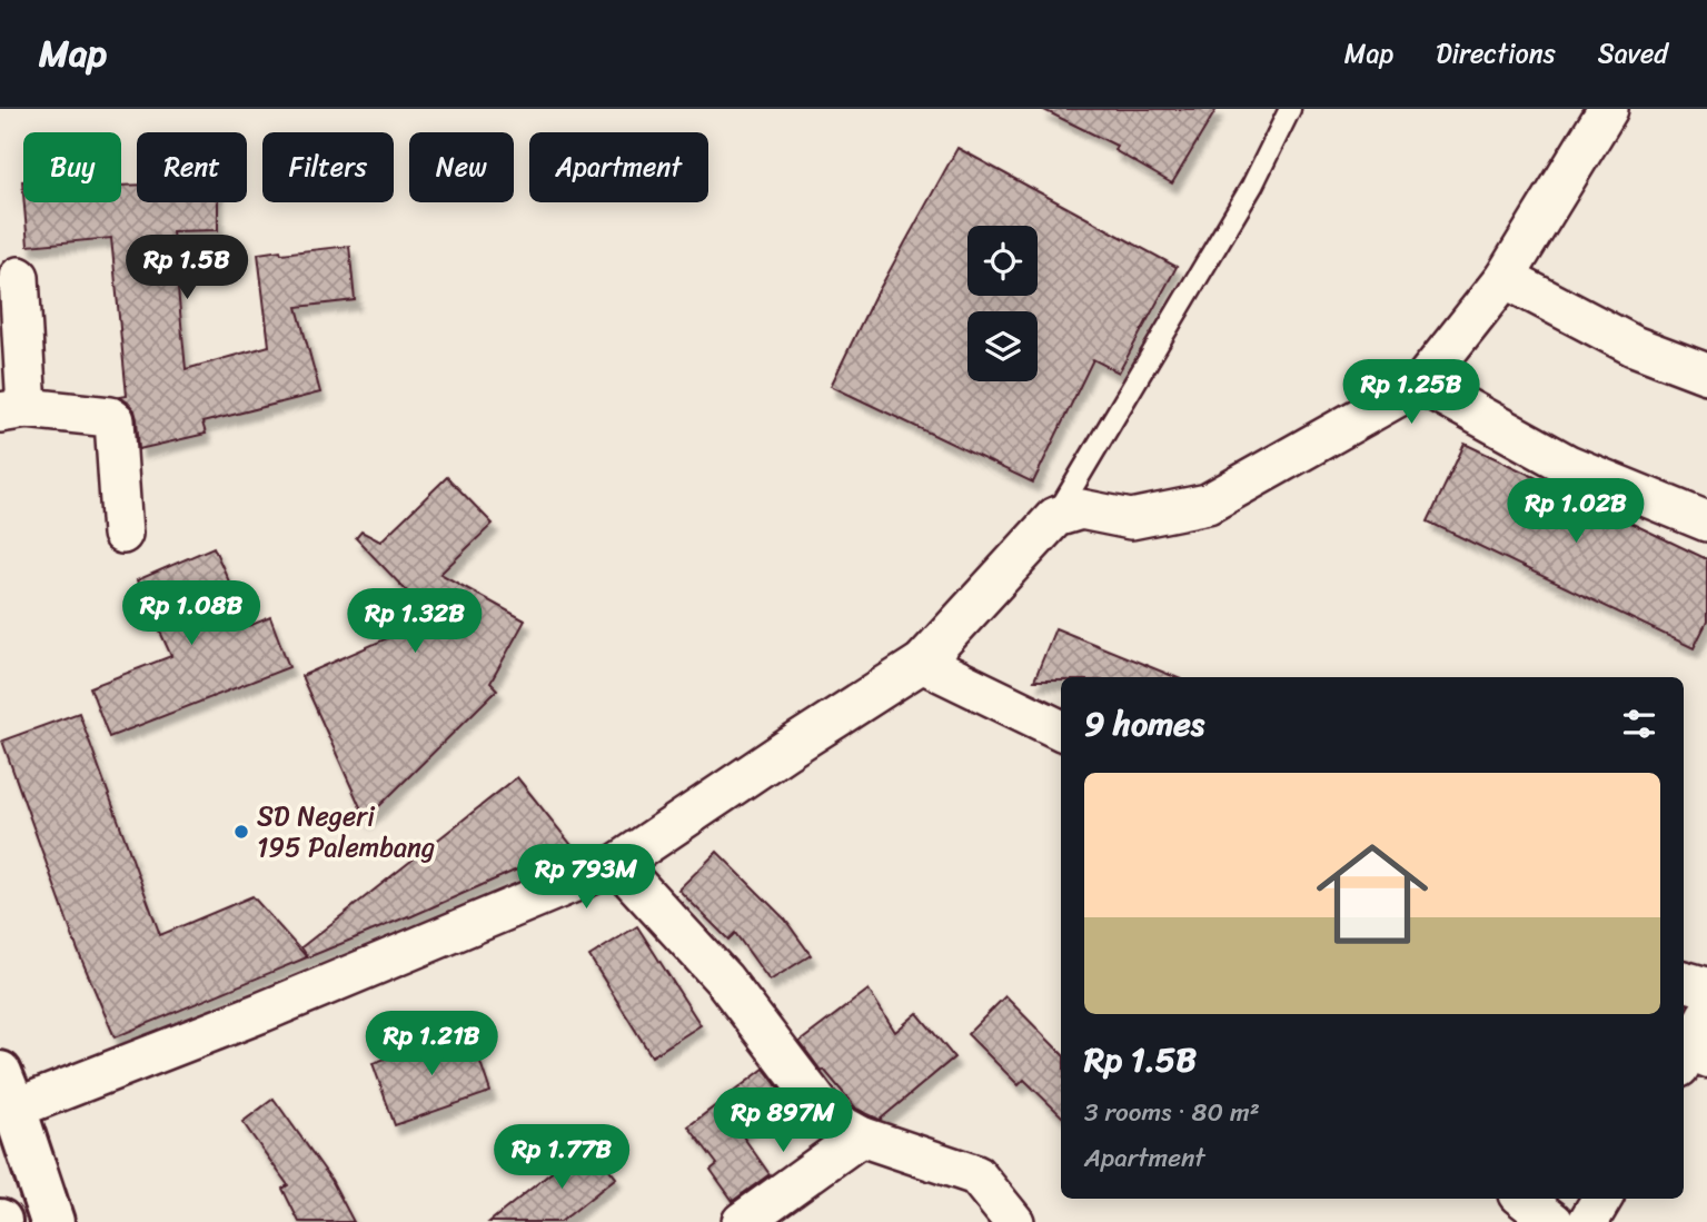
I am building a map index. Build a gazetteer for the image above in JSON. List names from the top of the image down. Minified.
{"places":["SD Negeri 195 Palembang"],"page":{"header":"Map","nav":["Map","Directions","Saved"],"chip":["Buy","Rent","Filters","New","Apartment"],"price":["Rp 1.5B","Rp 1.25B","Rp 1.02B","Rp 1.08B","Rp 1.32B","Rp 793M","Rp 1.21B","Rp 897M","Rp 1.77B"],"heading":"9 homes","list":[{"name":"Rp 1.5B","note":"3 rooms · 80 m² · Apartment"}]}}
